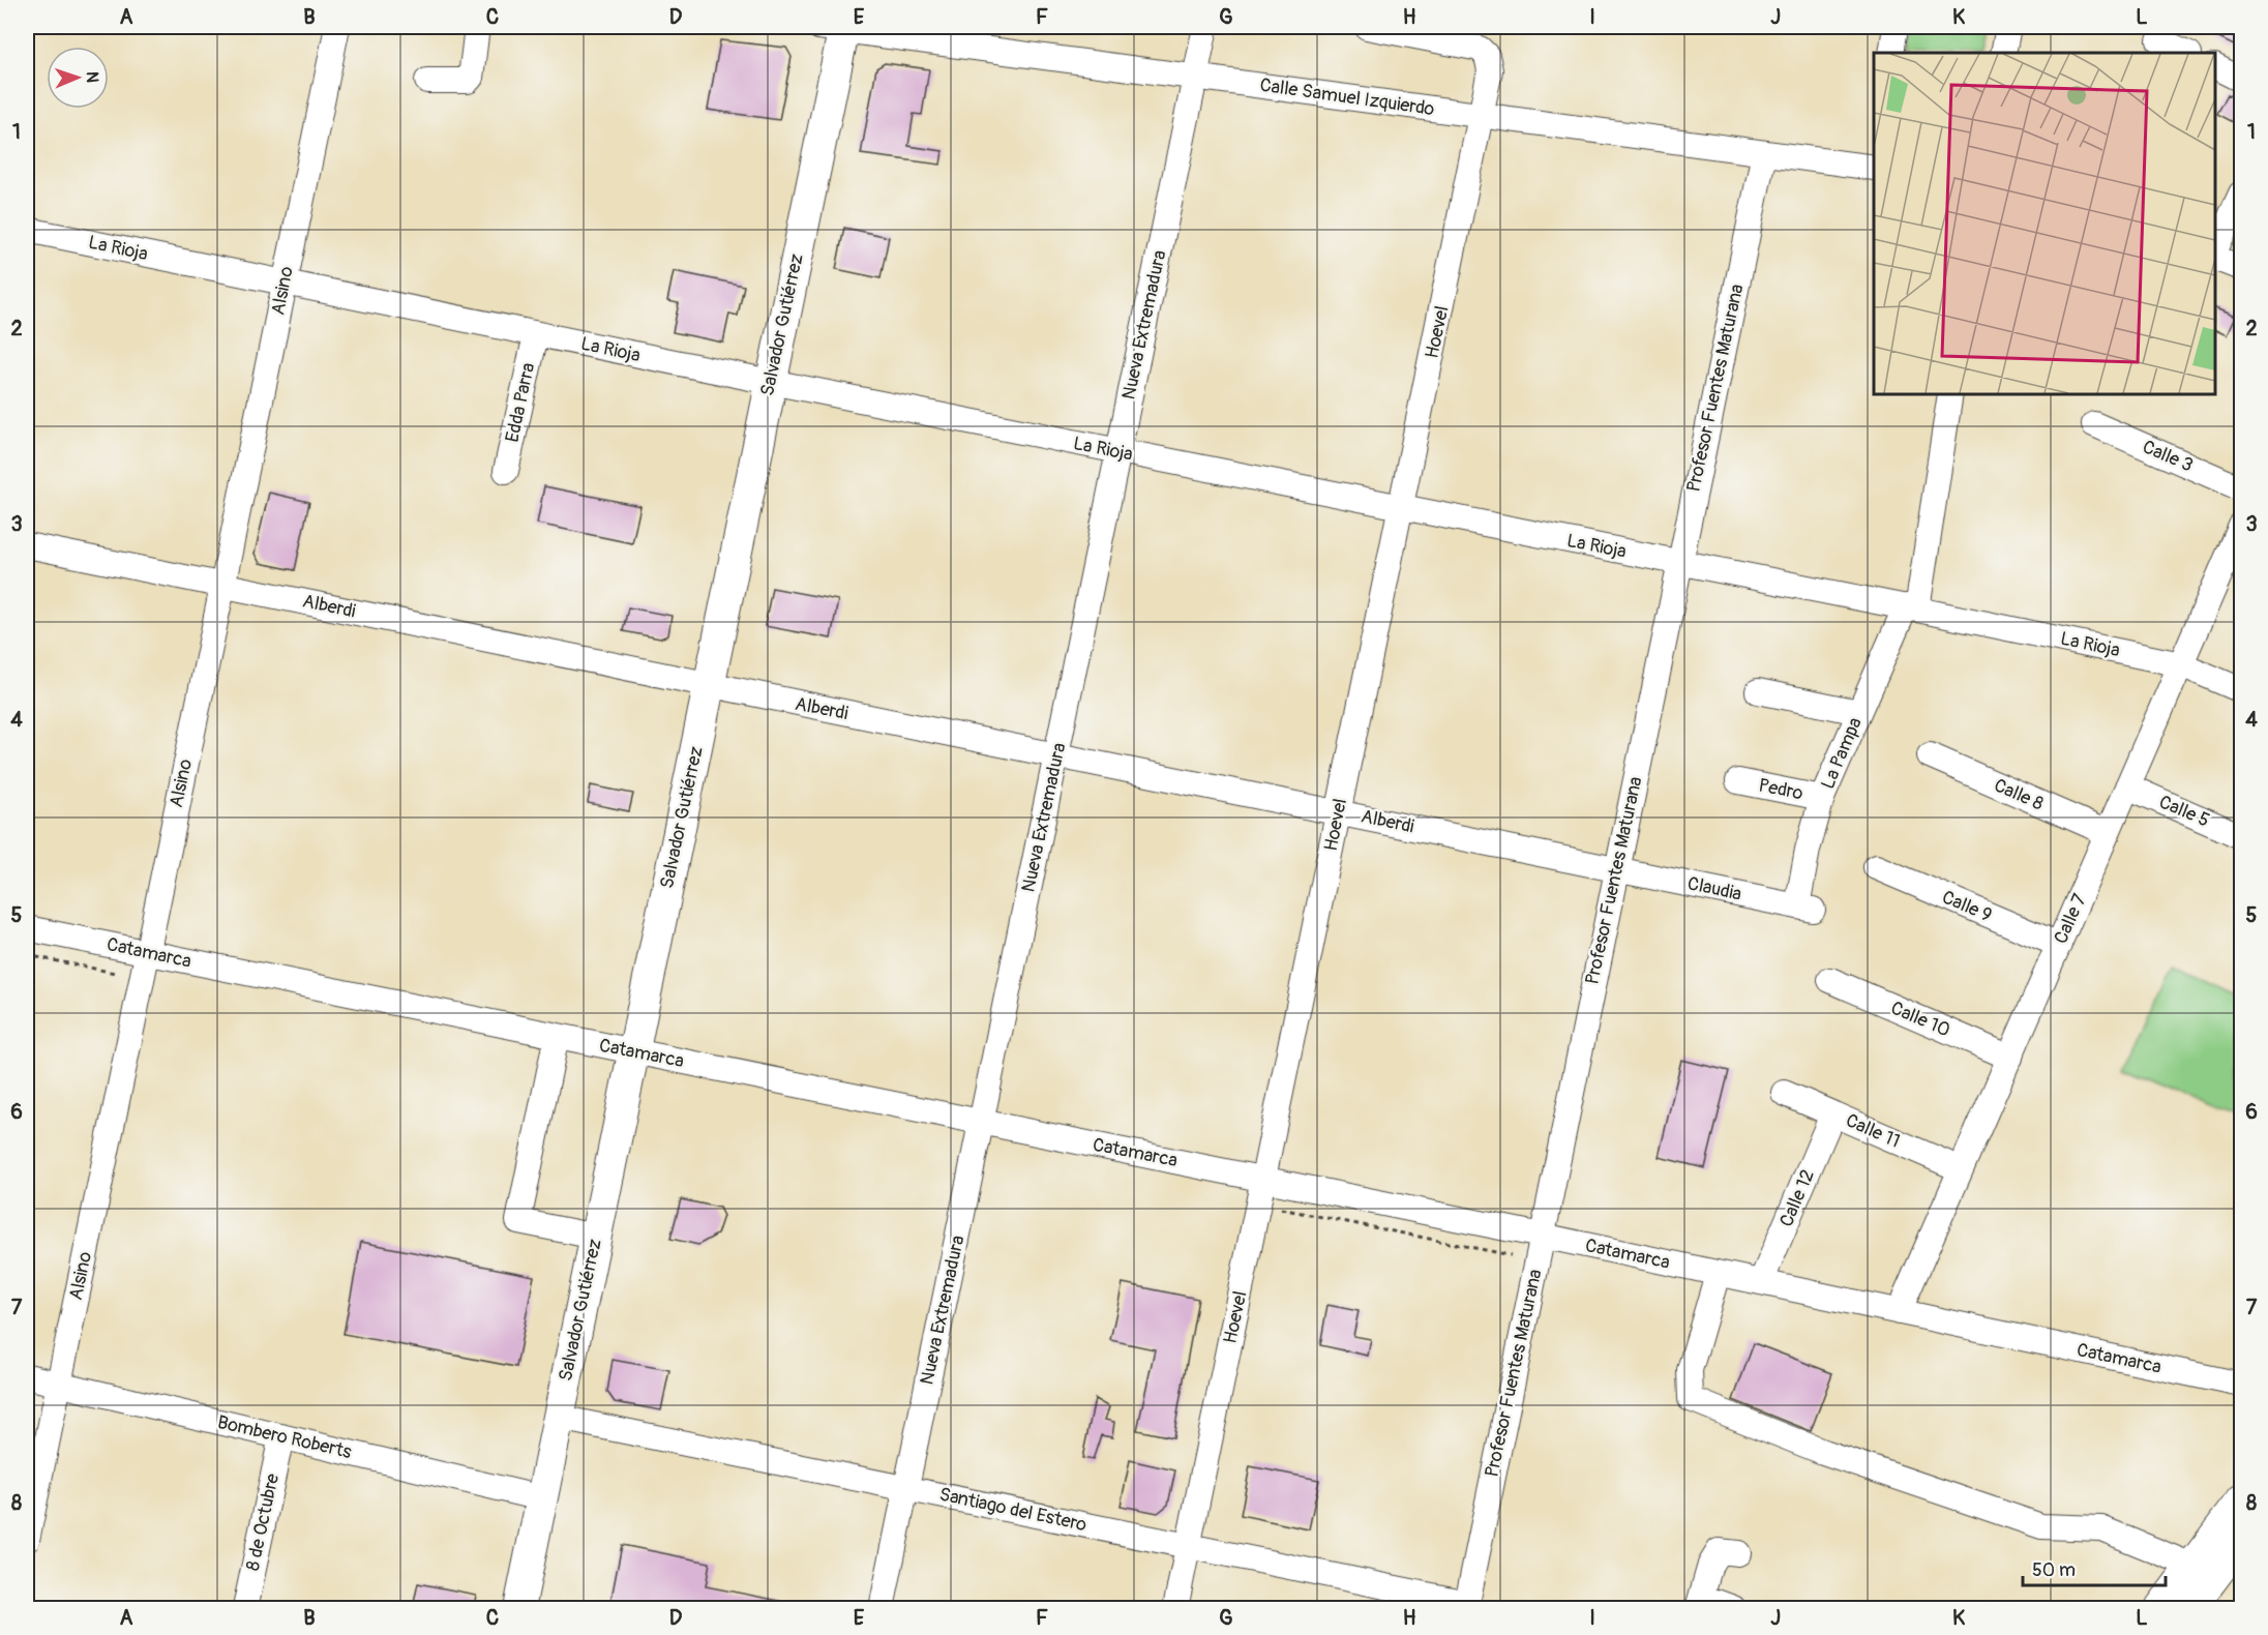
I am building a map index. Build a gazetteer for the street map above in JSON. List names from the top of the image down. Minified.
{"streets":{"main road":["Salvador Gutiérrez"],"street":["Calle Samuel Izquierdo","La Rioja","Alsino","Nueva Extremadura","Hoevel","Profesor Fuentes Maturana","Edda Parra","Calle 3","Alberdi","La Pampa","Pedro","Calle 8","Calle 5","Claudia","Calle 9","Calle 7","Catamarca","Calle 10","Calle 11","Calle 12","Bombero Roberts","Santiago del Estero","8 de Octubre"]},"crossings":[["Calle Samuel Izquierdo","Salvador Gutiérrez"],["Calle Samuel Izquierdo","Nueva Extremadura"],["Calle Samuel Izquierdo","Hoevel"],["Calle Samuel Izquierdo","Profesor Fuentes Maturana"],["La Rioja","Alsino"],["La Rioja","Salvador Gutiérrez"],["La Rioja","Nueva Extremadura"],["La Rioja","Hoevel"],["La Rioja","Profesor Fuentes Maturana"],["La Rioja","Edda Parra"],["La Rioja","La Pampa"],["La Rioja","Calle 7"],["Alsino","Alberdi"],["Alsino","Catamarca"],["Alsino","Bombero Roberts"],["Salvador Gutiérrez","Alberdi"],["Salvador Gutiérrez","Catamarca"],["Salvador Gutiérrez","Bombero Roberts"],["Salvador Gutiérrez","Santiago del Estero"],["Nueva Extremadura","Alberdi"],["Nueva Extremadura","Catamarca"],["Nueva Extremadura","Santiago del Estero"],["Hoevel","Alberdi"],["Hoevel","Catamarca"],["Hoevel","Santiago del Estero"],["Profesor Fuentes Maturana","Alberdi"],["Profesor Fuentes Maturana","Claudia"],["Profesor Fuentes Maturana","Catamarca"],["Profesor Fuentes Maturana","Santiago del Estero"],["Alberdi","Claudia"],["La Pampa","Pedro"],["La Pampa","Claudia"],["Calle 8","Calle 7"],["Calle 5","Calle 7"],["Calle 9","Calle 7"],["Calle 7","Catamarca"],["Calle 7","Calle 10"],["Calle 7","Calle 11"],["Catamarca","Calle 12"],["Calle 11","Calle 12"],["Bombero Roberts","8 de Octubre"]],"scale_bar":"50 m","north":"right","grid":{"columns":["A","B","C","D","E","F","G","H","I","J","K","L"],"rows":["1","2","3","4","5","6","7","8"]}}
